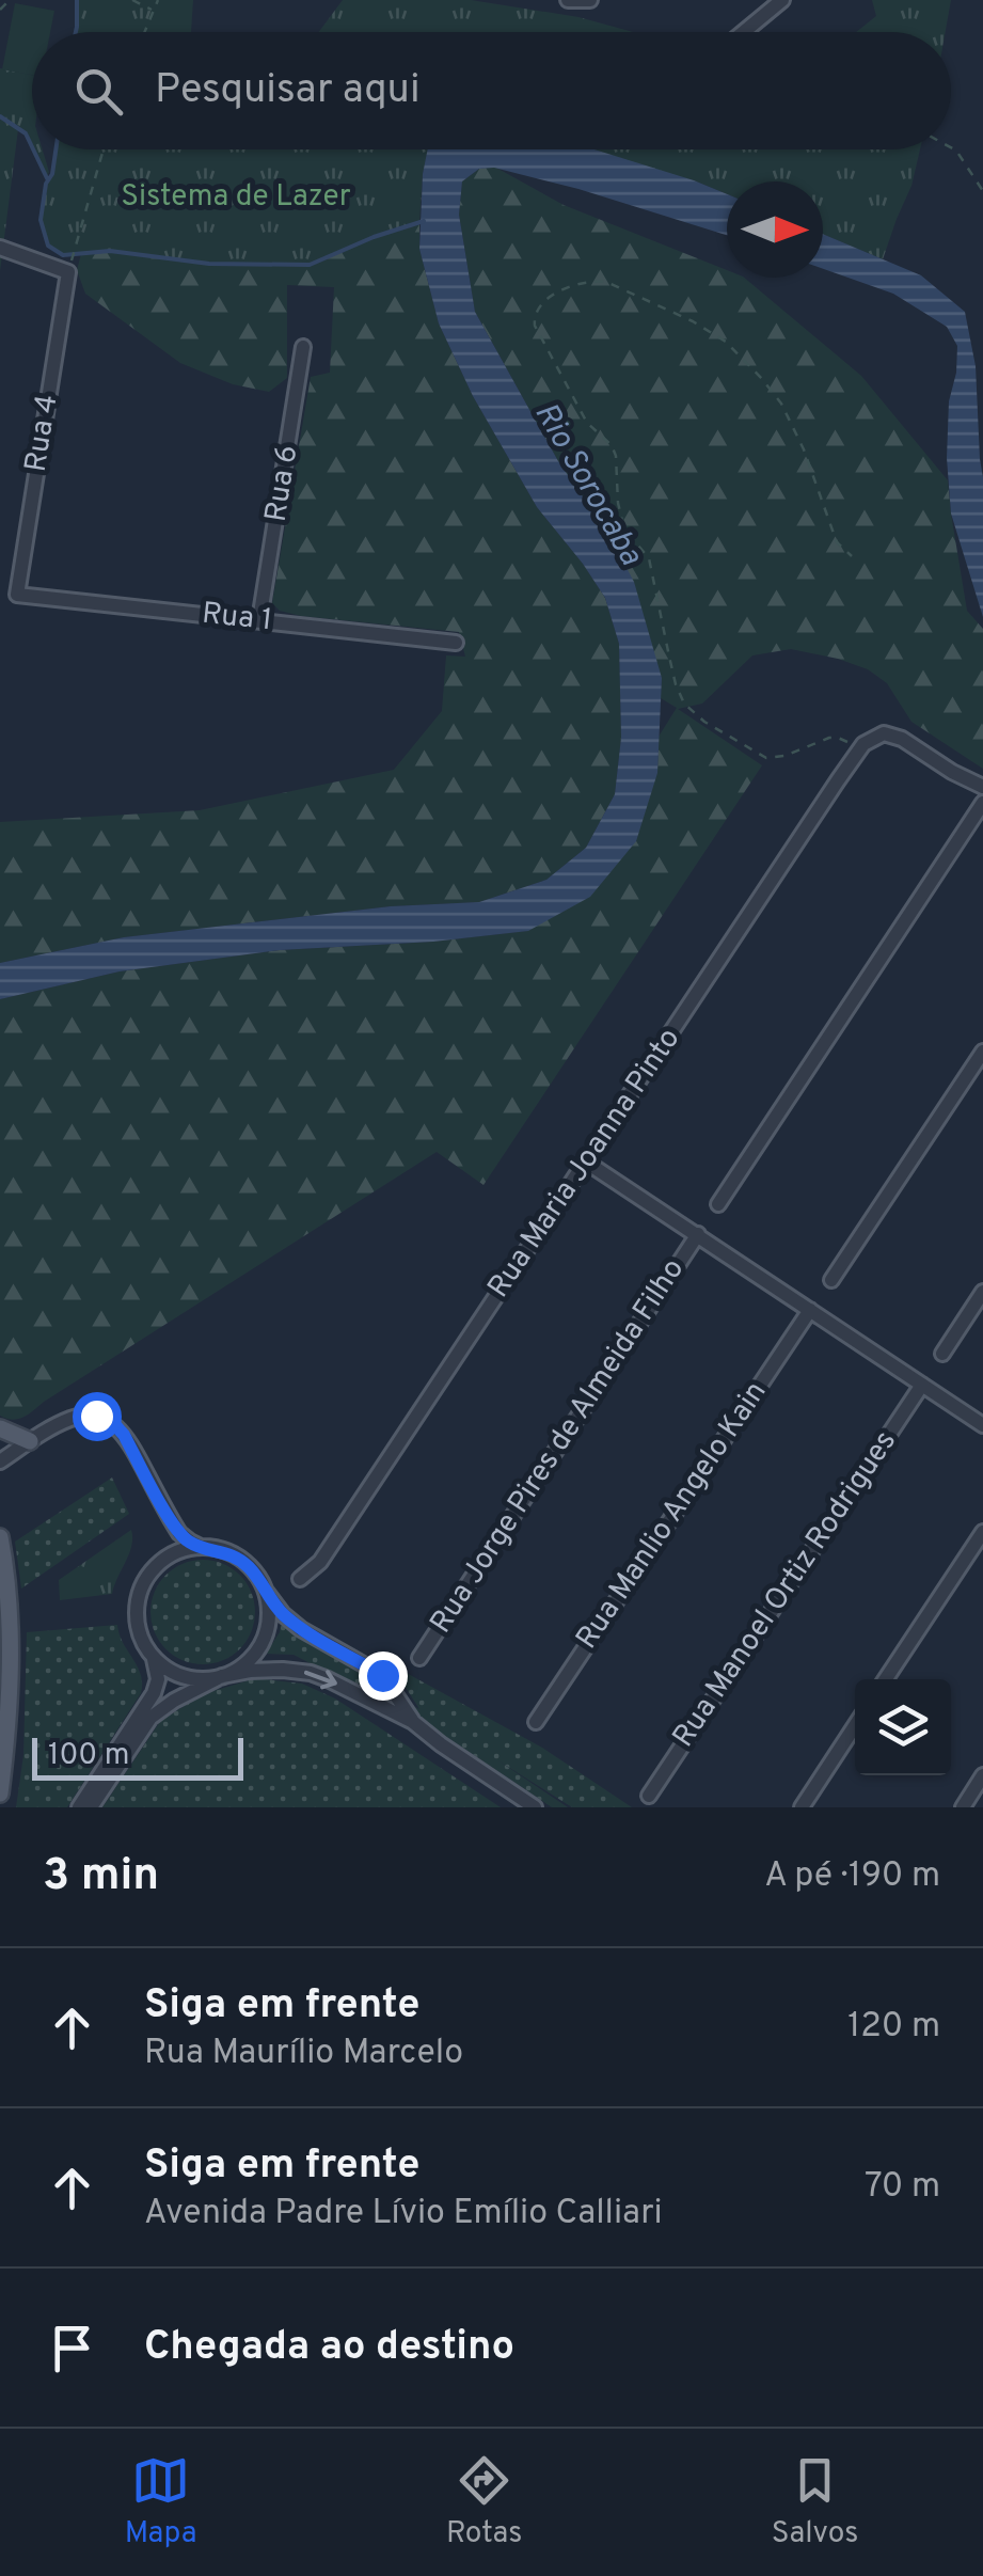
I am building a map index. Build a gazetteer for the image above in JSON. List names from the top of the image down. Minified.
{"streets":{"street":["Rua 4","Rua 6","Rua 1","Rua Maria Joanna Pinto","Rua Jorge Pires de Almeida Filho","Rua Manlio Angelo Kain","Rua Manoel Ortiz Rodrigues"]},"crossings":[["Rua 4","Rua 1"],["Rua 6","Rua 1"]],"water":["Rio Sorocaba"],"parks":["Sistema de Lazer"],"scale_bar":"100 m","north":"right","page":{"search":"Pesquisar aqui","scale":"100 m","heading":["3 min","A pé · 190 m"],"list":[["Siga em frente","Rua Maurílio Marcelo","120 m"],["Siga em frente","Avenida Padre Lívio Emílio Calliari","70 m"],"Chegada ao destino"],"nav":["Mapa","Rotas","Salvos"]}}
